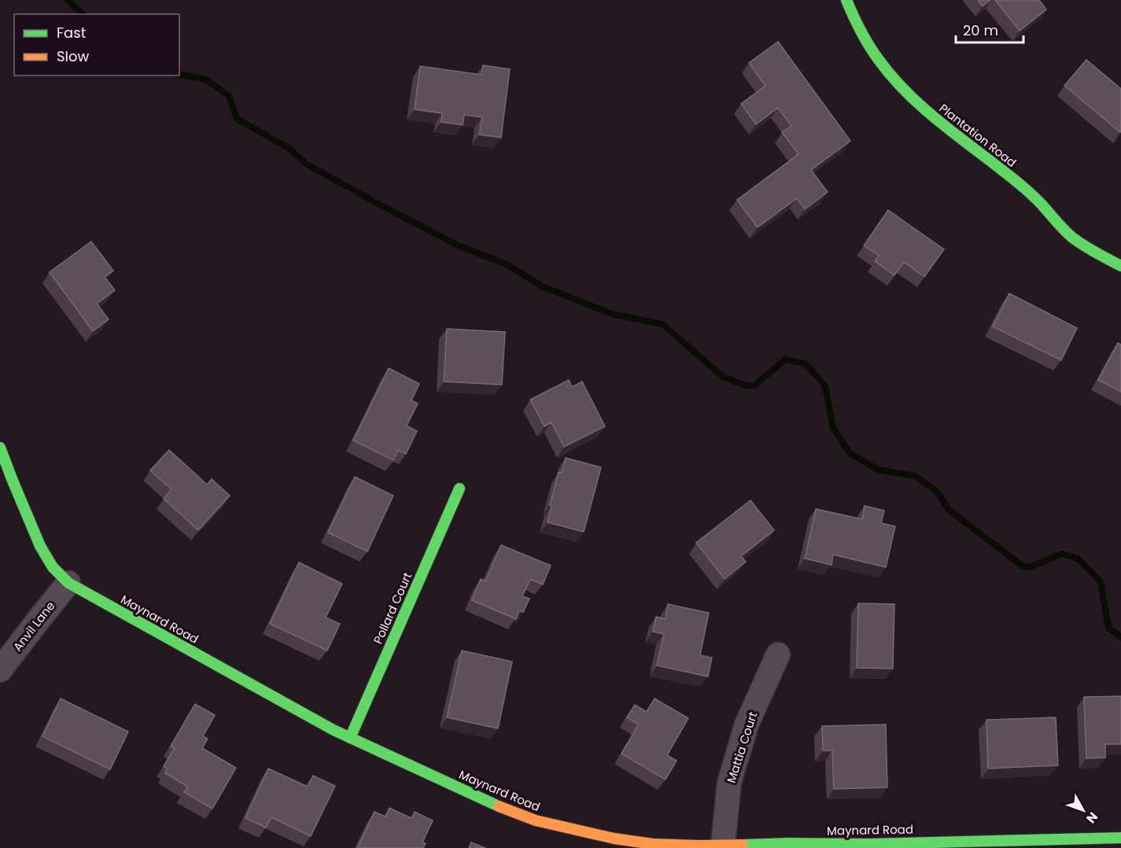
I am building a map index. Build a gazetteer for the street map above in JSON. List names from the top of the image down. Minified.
{"streets":{"street":["Plantation Road","Pollard Court","Maynard Road","Anvil Lane","Mattia Court"]},"crossings":[["Pollard Court","Maynard Road"],["Maynard Road","Anvil Lane"],["Maynard Road","Mattia Court"]],"legend":["Fast","Slow"],"scale_bar":"20 m","north":"bottom right"}
